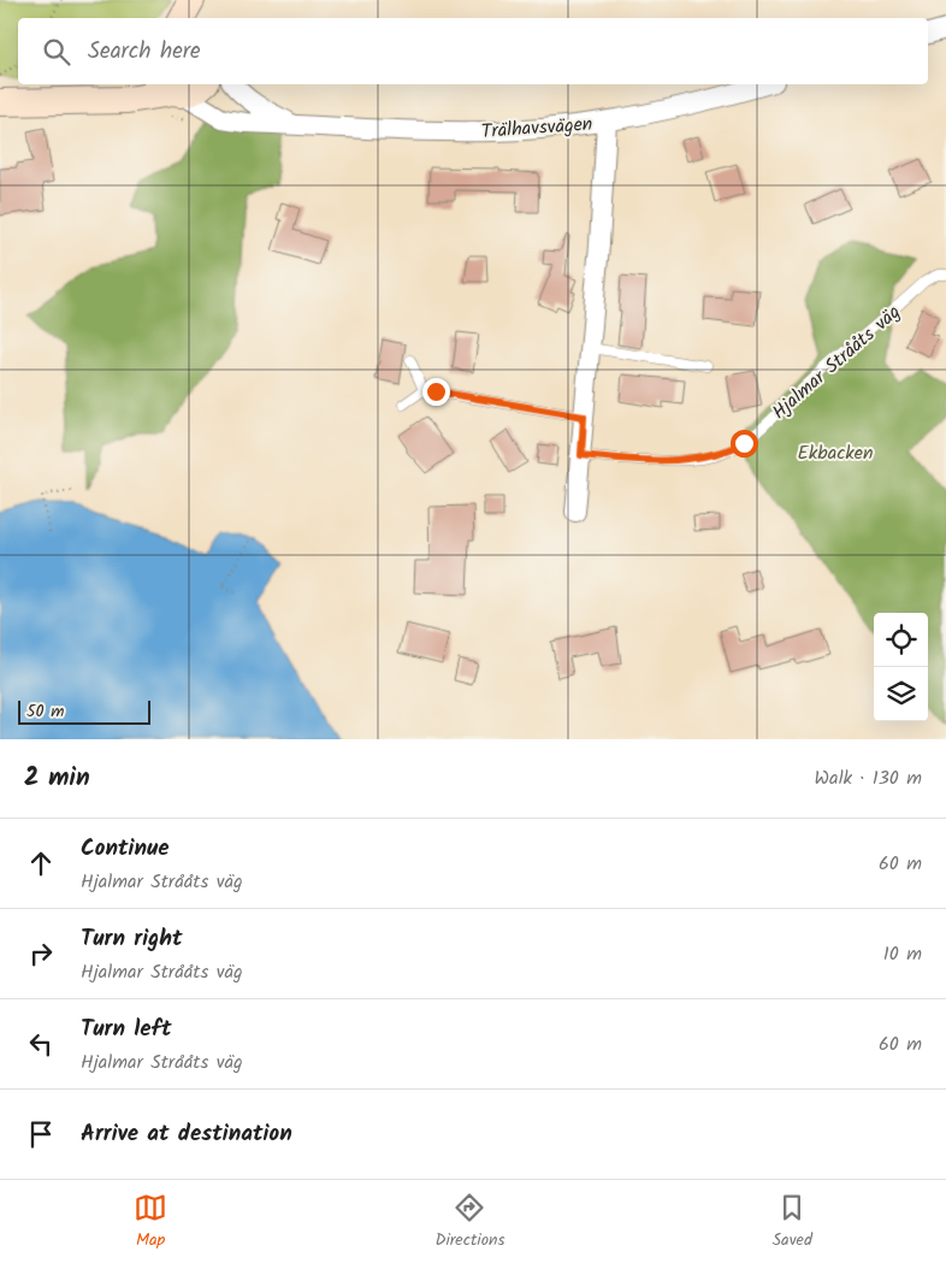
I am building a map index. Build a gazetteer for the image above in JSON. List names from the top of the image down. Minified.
{"streets":{"street":["Trälhavsvägen"],"lane":["Hjalmar Strååts väg"]},"parks":["Ekbacken"],"scale_bar":"50 m","page":{"search":"Search here","scale":"50 m","heading":["2 min","Walk · 130 m"],"list":[["Continue","Hjalmar Strååts väg","60 m"],["Turn right","Hjalmar Strååts väg","10 m"],["Turn left","Hjalmar Strååts väg","60 m"],"Arrive at destination"],"nav":["Map","Directions","Saved"]}}
